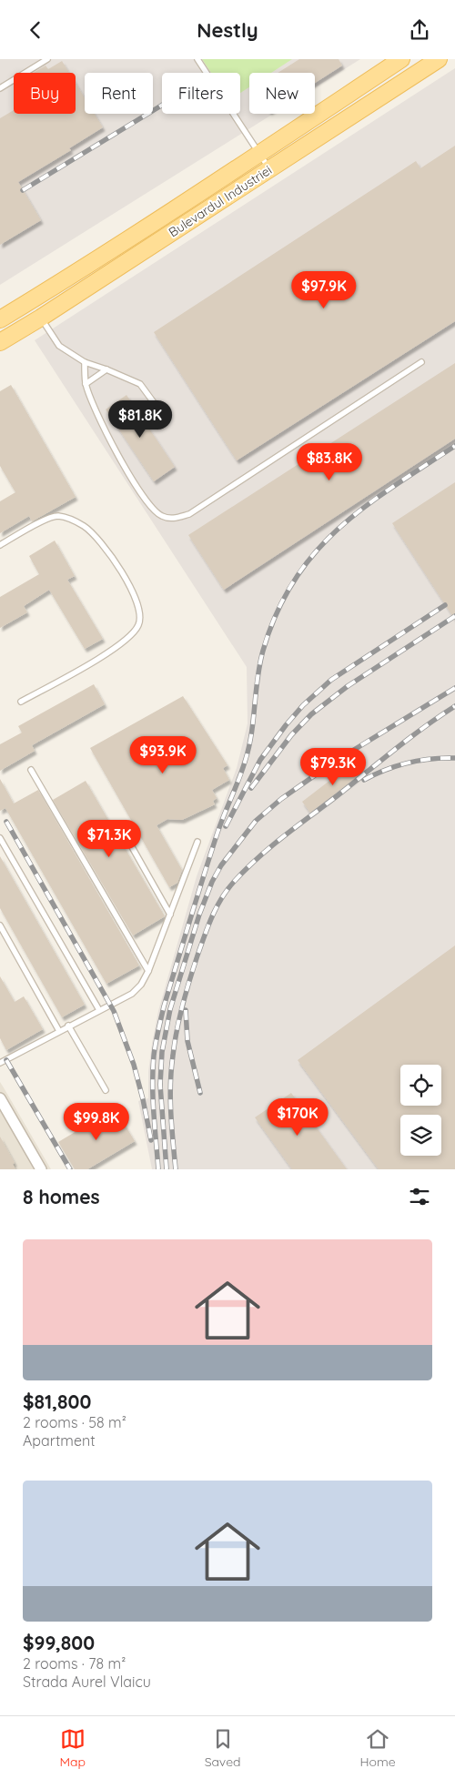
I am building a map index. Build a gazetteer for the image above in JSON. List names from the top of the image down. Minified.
{"streets":{"main road":["Bulevardul Industriei"]},"page":{"header":"Nestly","chip":["Buy","Rent","Filters","New"],"price":["$97.9K","$81.8K","$83.8K","$93.9K","$79.3K","$71.3K","$170K","$99.8K"],"heading":"8 homes","list":[{"name":"$81,800","note":"2 rooms · 58 m² · Apartment"},{"name":"$99,800","note":"2 rooms · 78 m² · Strada Aurel Vlaicu"}],"tabs":["Map","Saved","Home"]}}
